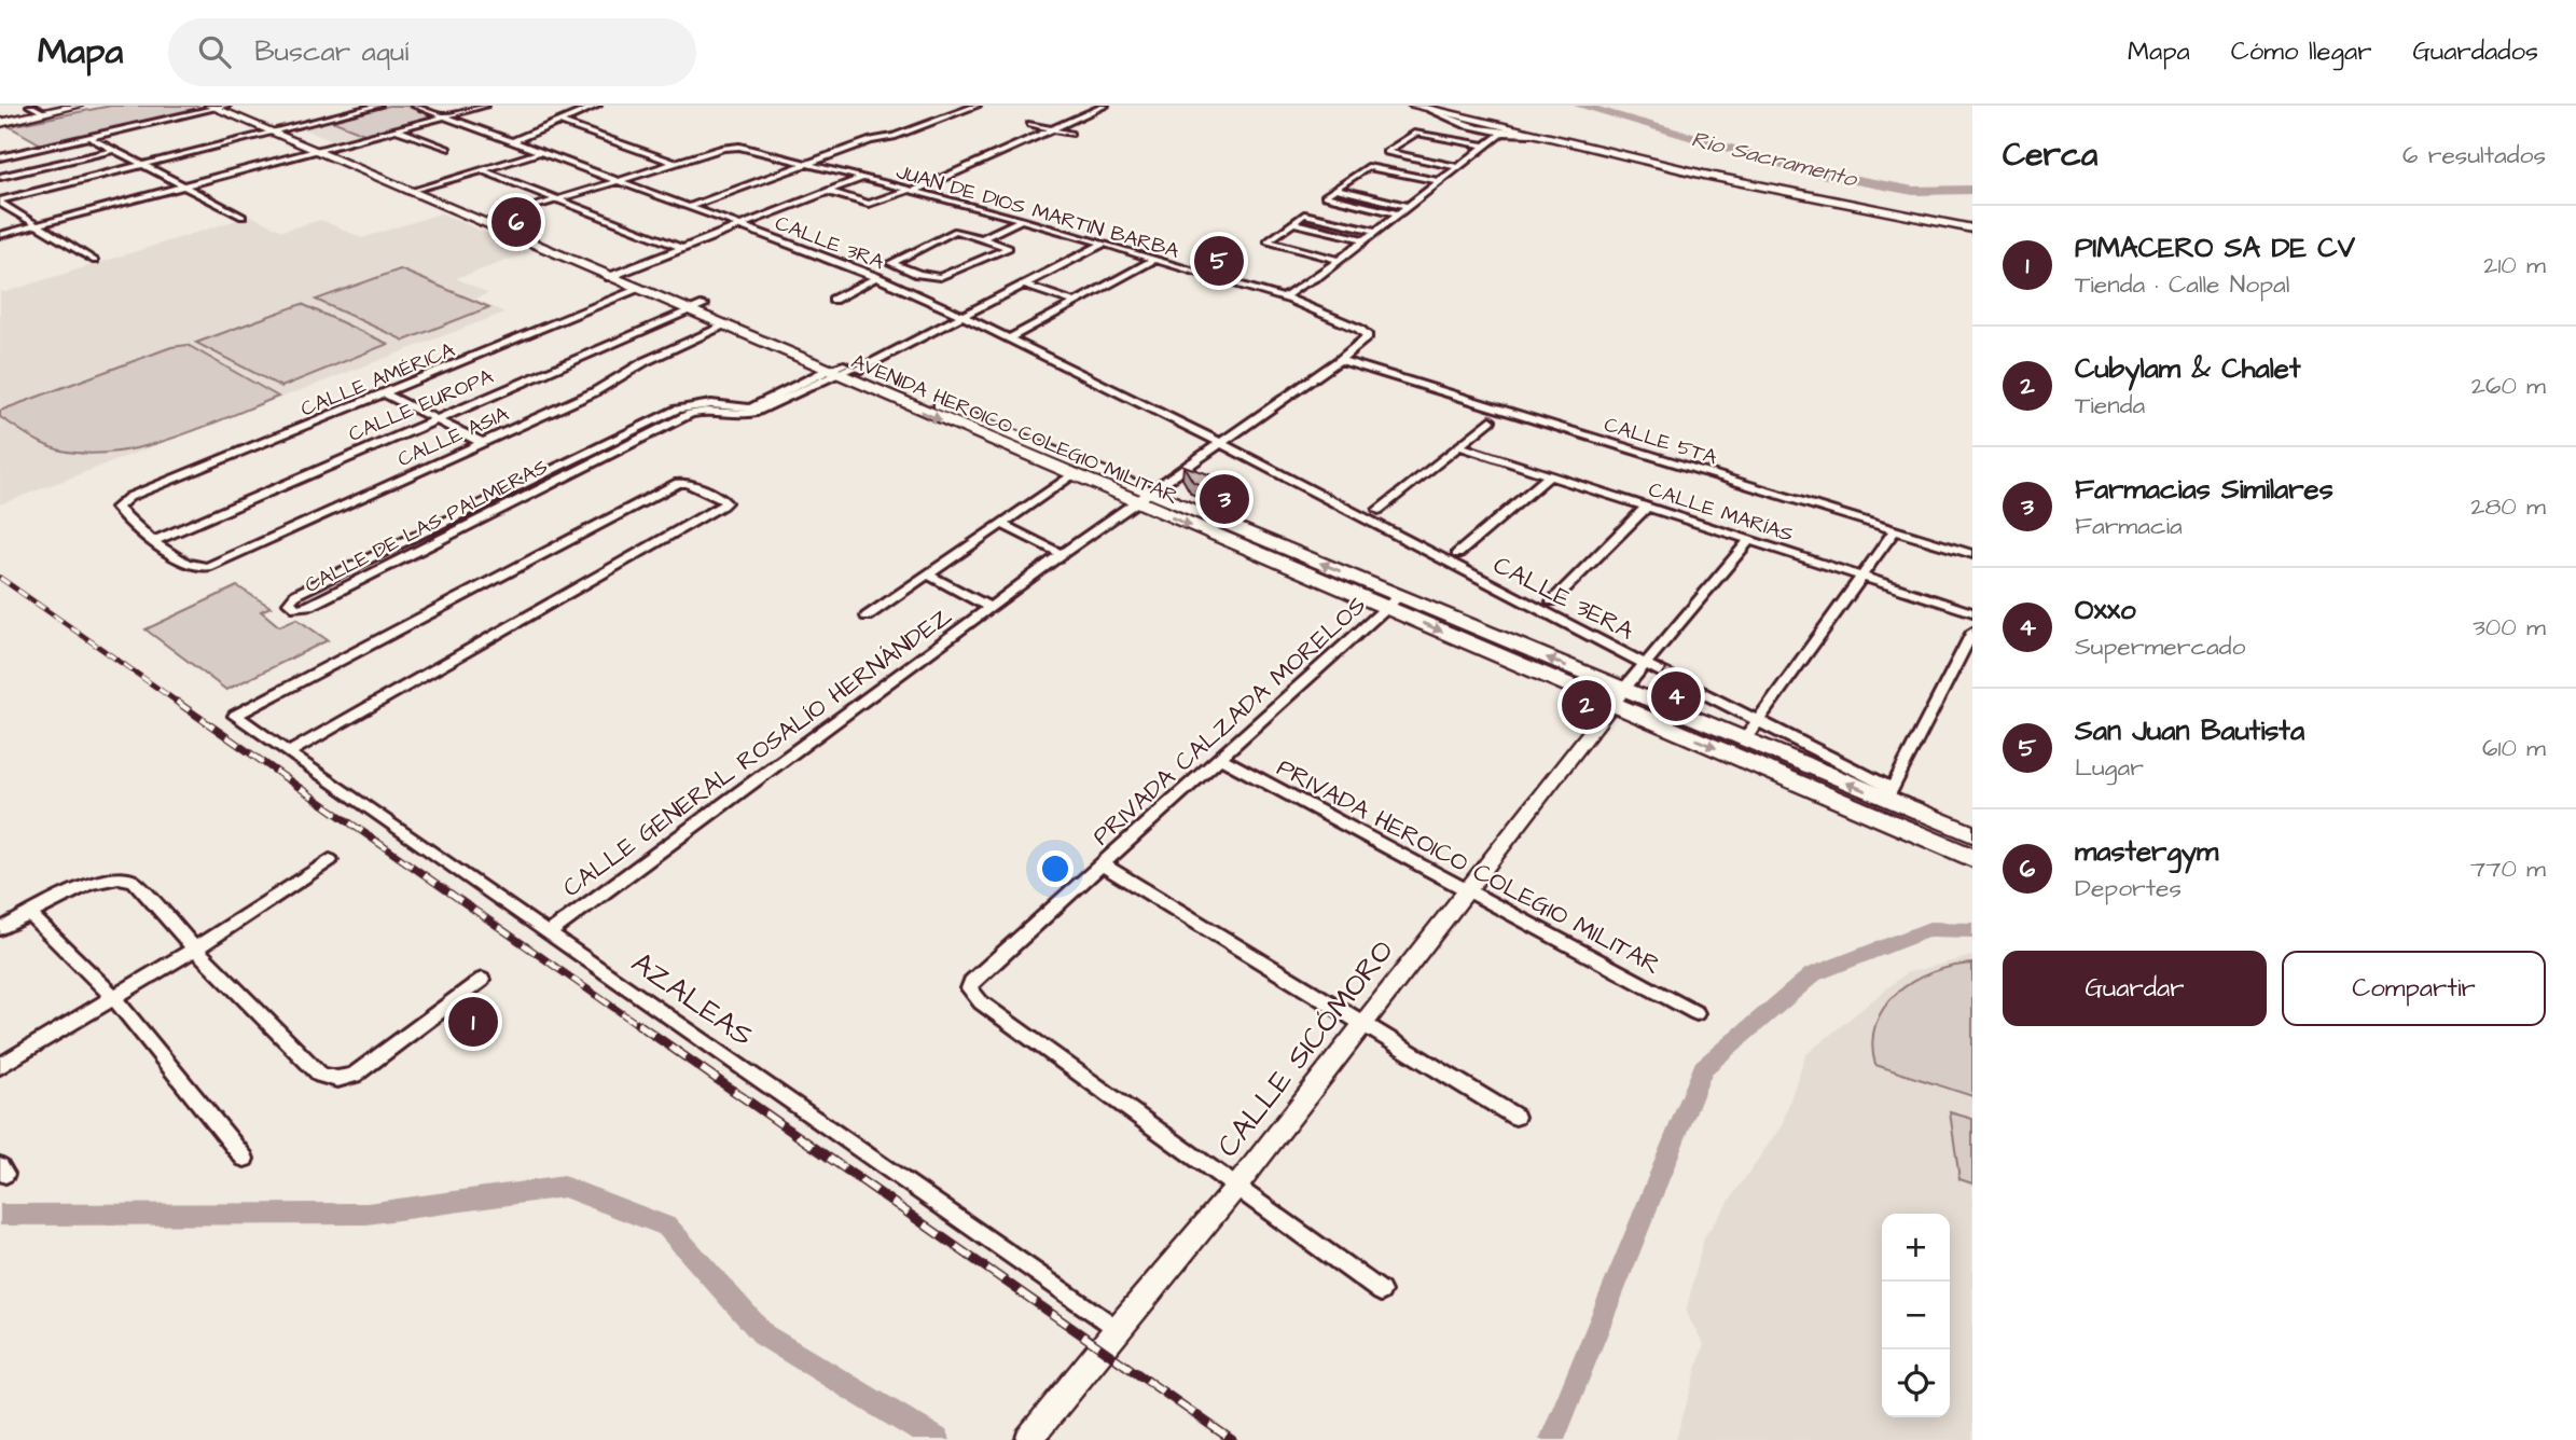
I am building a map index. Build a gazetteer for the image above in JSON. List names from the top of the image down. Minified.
{"streets":{"main road":["AVENIDA HEROICO COLEGIO MILITAR"],"street":["JUAN DE DIOS MARTIN BARBA","CALLE 3RA","CALLE AMÉRICA","CALLE EUROPA","CALLE ASIA","CALLE 5TA","CALLE MARÍAS","CALLE DE LAS PALMERAS","CALLE 3ERA","PRIVADA CALZADA MORELOS","CALLE GENERAL ROSALÍO HERNÁNDEZ","PRIVADA HEROICO COLEGIO MILITAR","AZALEAS","CALLE SICÓMORO"]},"crossings":[["JUAN DE DIOS MARTIN BARBA","CALLE GENERAL ROSALÍO HERNÁNDEZ"],["CALLE 3RA","CALLE 3ERA"],["CALLE 3RA","CALLE GENERAL ROSALÍO HERNÁNDEZ"],["CALLE AMÉRICA","CALLE EUROPA"],["CALLE AMÉRICA","AVENIDA HEROICO COLEGIO MILITAR"],["CALLE EUROPA","AVENIDA HEROICO COLEGIO MILITAR"],["AVENIDA HEROICO COLEGIO MILITAR","CALLE ASIA"],["AVENIDA HEROICO COLEGIO MILITAR","CALLE DE LAS PALMERAS"],["AVENIDA HEROICO COLEGIO MILITAR","CALLE 3ERA"],["AVENIDA HEROICO COLEGIO MILITAR","PRIVADA CALZADA MORELOS"],["AVENIDA HEROICO COLEGIO MILITAR","CALLE GENERAL ROSALÍO HERNÁNDEZ"],["AVENIDA HEROICO COLEGIO MILITAR","CALLE SICÓMORO"],["CALLE 5TA","CALLE GENERAL ROSALÍO HERNÁNDEZ"],["CALLE 3ERA","CALLE GENERAL ROSALÍO HERNÁNDEZ"],["PRIVADA CALZADA MORELOS","PRIVADA HEROICO COLEGIO MILITAR"],["PRIVADA CALZADA MORELOS","CALLE SICÓMORO"],["CALLE GENERAL ROSALÍO HERNÁNDEZ","AZALEAS"],["PRIVADA HEROICO COLEGIO MILITAR","CALLE SICÓMORO"],["AZALEAS","CALLE SICÓMORO"]],"water":["Rio Sacramento"],"page":{"header":"Mapa","search":"Buscar aquí","nav":["Mapa","Cómo llegar","Guardados"],"heading":["Cerca","6 resultados"],"pins":["6","5","3","4","2","1"],"list":[{"mark":"1","name":"PIMACERO SA DE CV","note":"Tienda · Calle Nopal","value":"210 m"},{"mark":"2","name":"Cubylam & Chalet","note":"Tienda","value":"260 m"},{"mark":"3","name":"Farmacias Similares","note":"Farmacia","value":"280 m"},{"mark":"4","name":"Oxxo","note":"Supermercado","value":"300 m"},{"mark":"5","name":"San Juan Bautista","note":"Lugar","value":"610 m"},{"mark":"6","name":"mastergym","note":"Deportes","value":"770 m"}],"buttons":["Guardar","Compartir"],"map_buttons":["+","−"]}}
